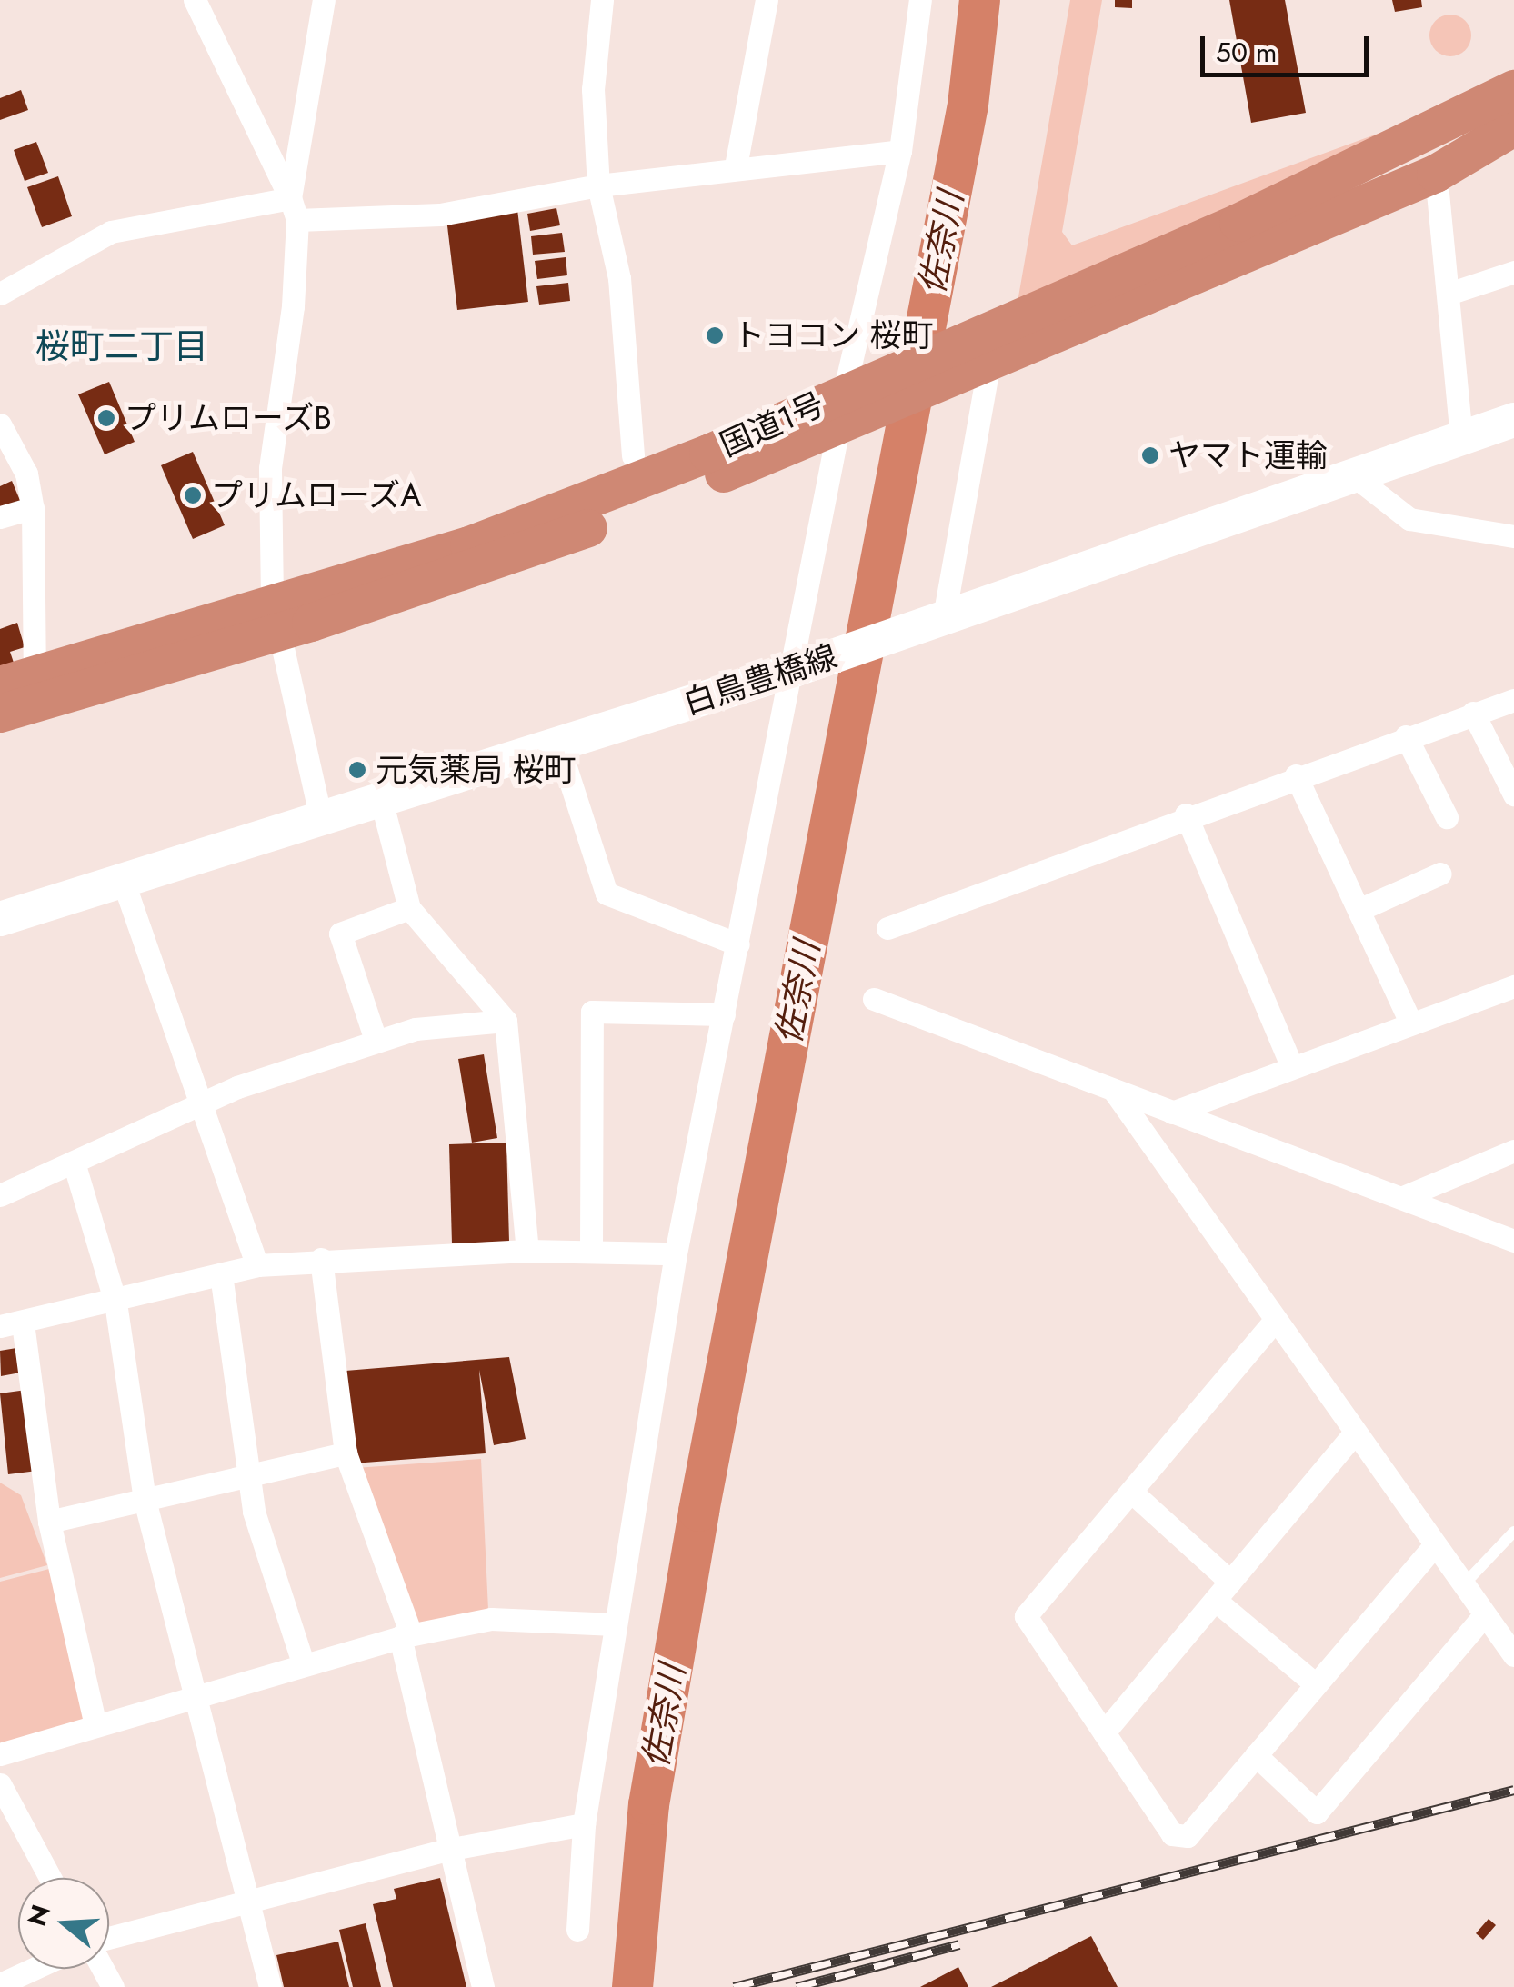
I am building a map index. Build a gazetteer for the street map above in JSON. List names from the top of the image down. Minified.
{"streets":{"highway":["国道1号"],"main road":["白鳥豊橋線"]},"districts":["桜町二丁目"],"water":["佐奈川"],"places":["トヨコン 桜町","プリムローズB","ヤマト運輸","プリムローズA","元気薬局 桜町"],"scale_bar":"50 m","north":"left"}
